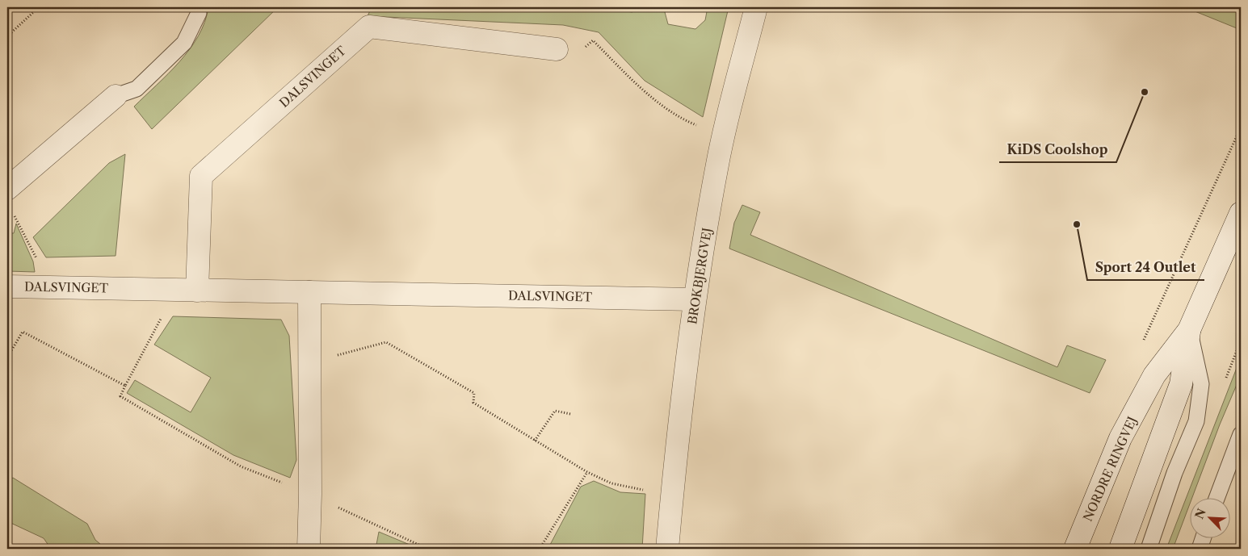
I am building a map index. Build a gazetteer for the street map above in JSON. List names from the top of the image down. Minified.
{"streets":{"street":["DALSVINGET","BROKBJERGVEJ","NORDRE RINGVEJ"]},"crossings":[["DALSVINGET","BROKBJERGVEJ"]],"places":["KiDS Coolshop","Sport 24 Outlet"],"north":"top left"}
